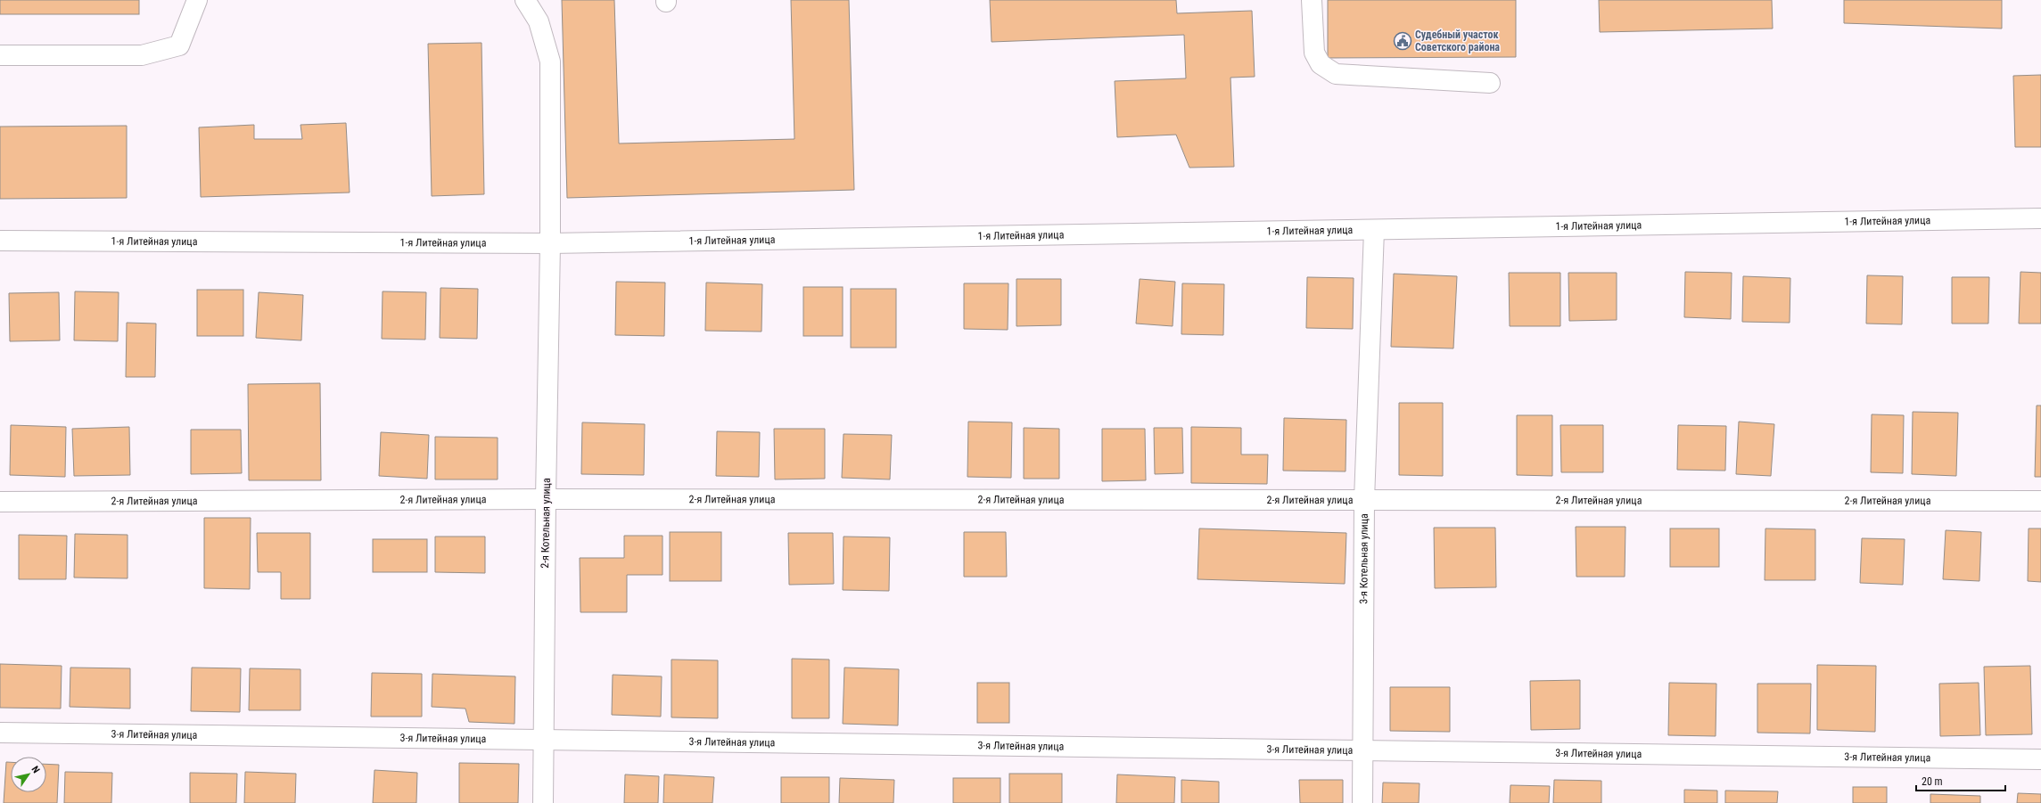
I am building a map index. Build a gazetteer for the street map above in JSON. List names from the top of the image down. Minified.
{"streets":{"street":["1-я Литейная улица","2-я Литейная улица","2-я Котельная улица","3-я Котельная улица","3-я Литейная улица"]},"crossings":[["1-я Литейная улица","2-я Котельная улица"],["1-я Литейная улица","3-я Котельная улица"],["2-я Литейная улица","2-я Котельная улица"],["2-я Литейная улица","3-я Котельная улица"],["2-я Котельная улица","3-я Литейная улица"],["3-я Котельная улица","3-я Литейная улица"]],"places":{"public building":["Судебный участок Советского района"]},"scale_bar":"20 m","north":"top right"}
